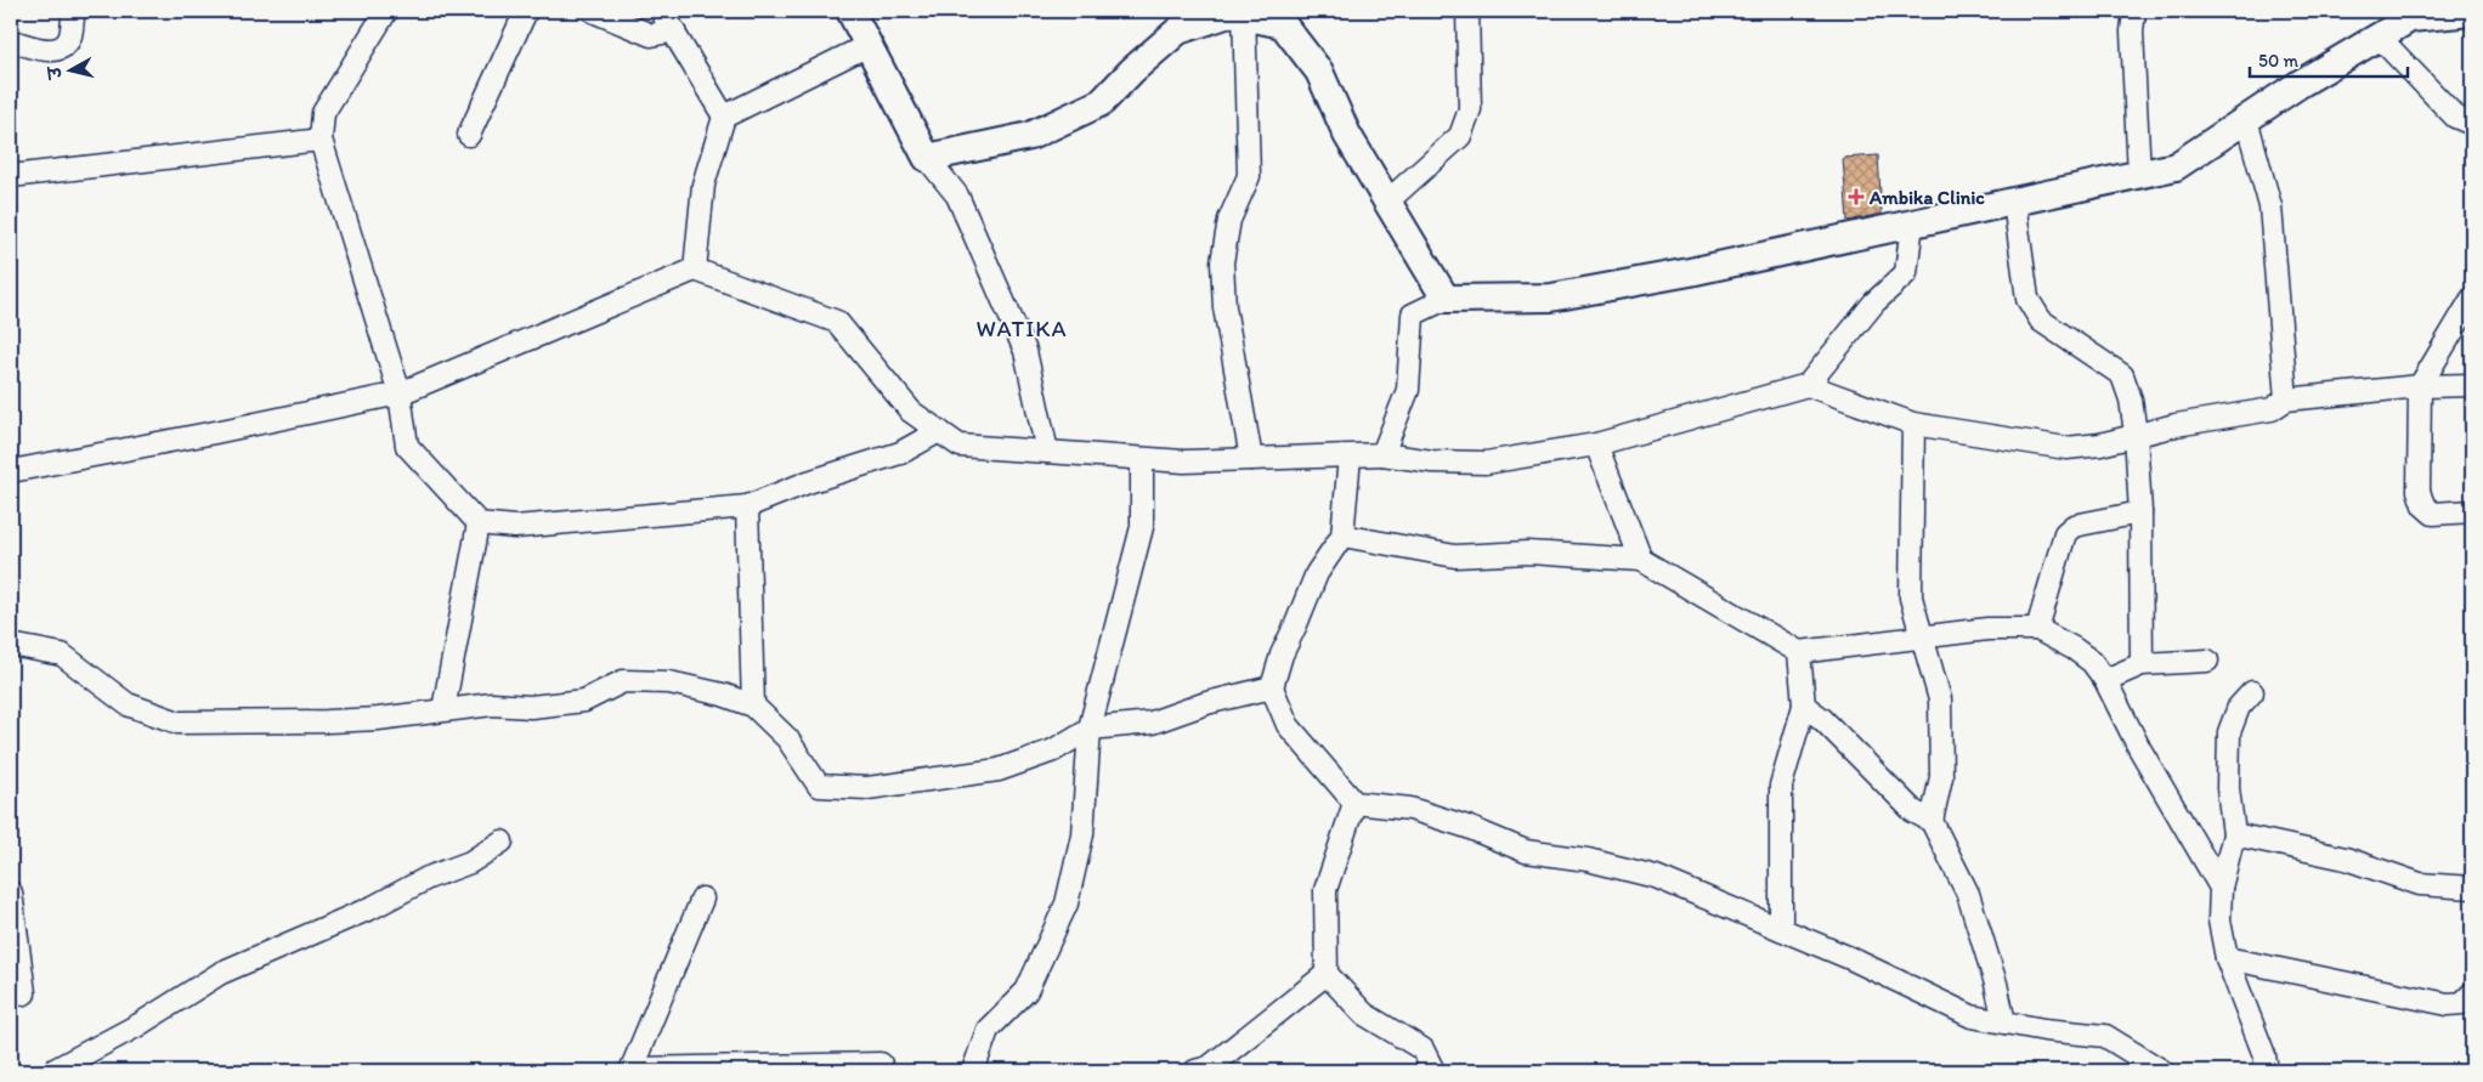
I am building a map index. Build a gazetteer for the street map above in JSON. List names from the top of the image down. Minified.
{"districts":["WATIKA"],"places":{"health":["Ambika Clinic"]},"scale_bar":"50 m","north":"left"}
